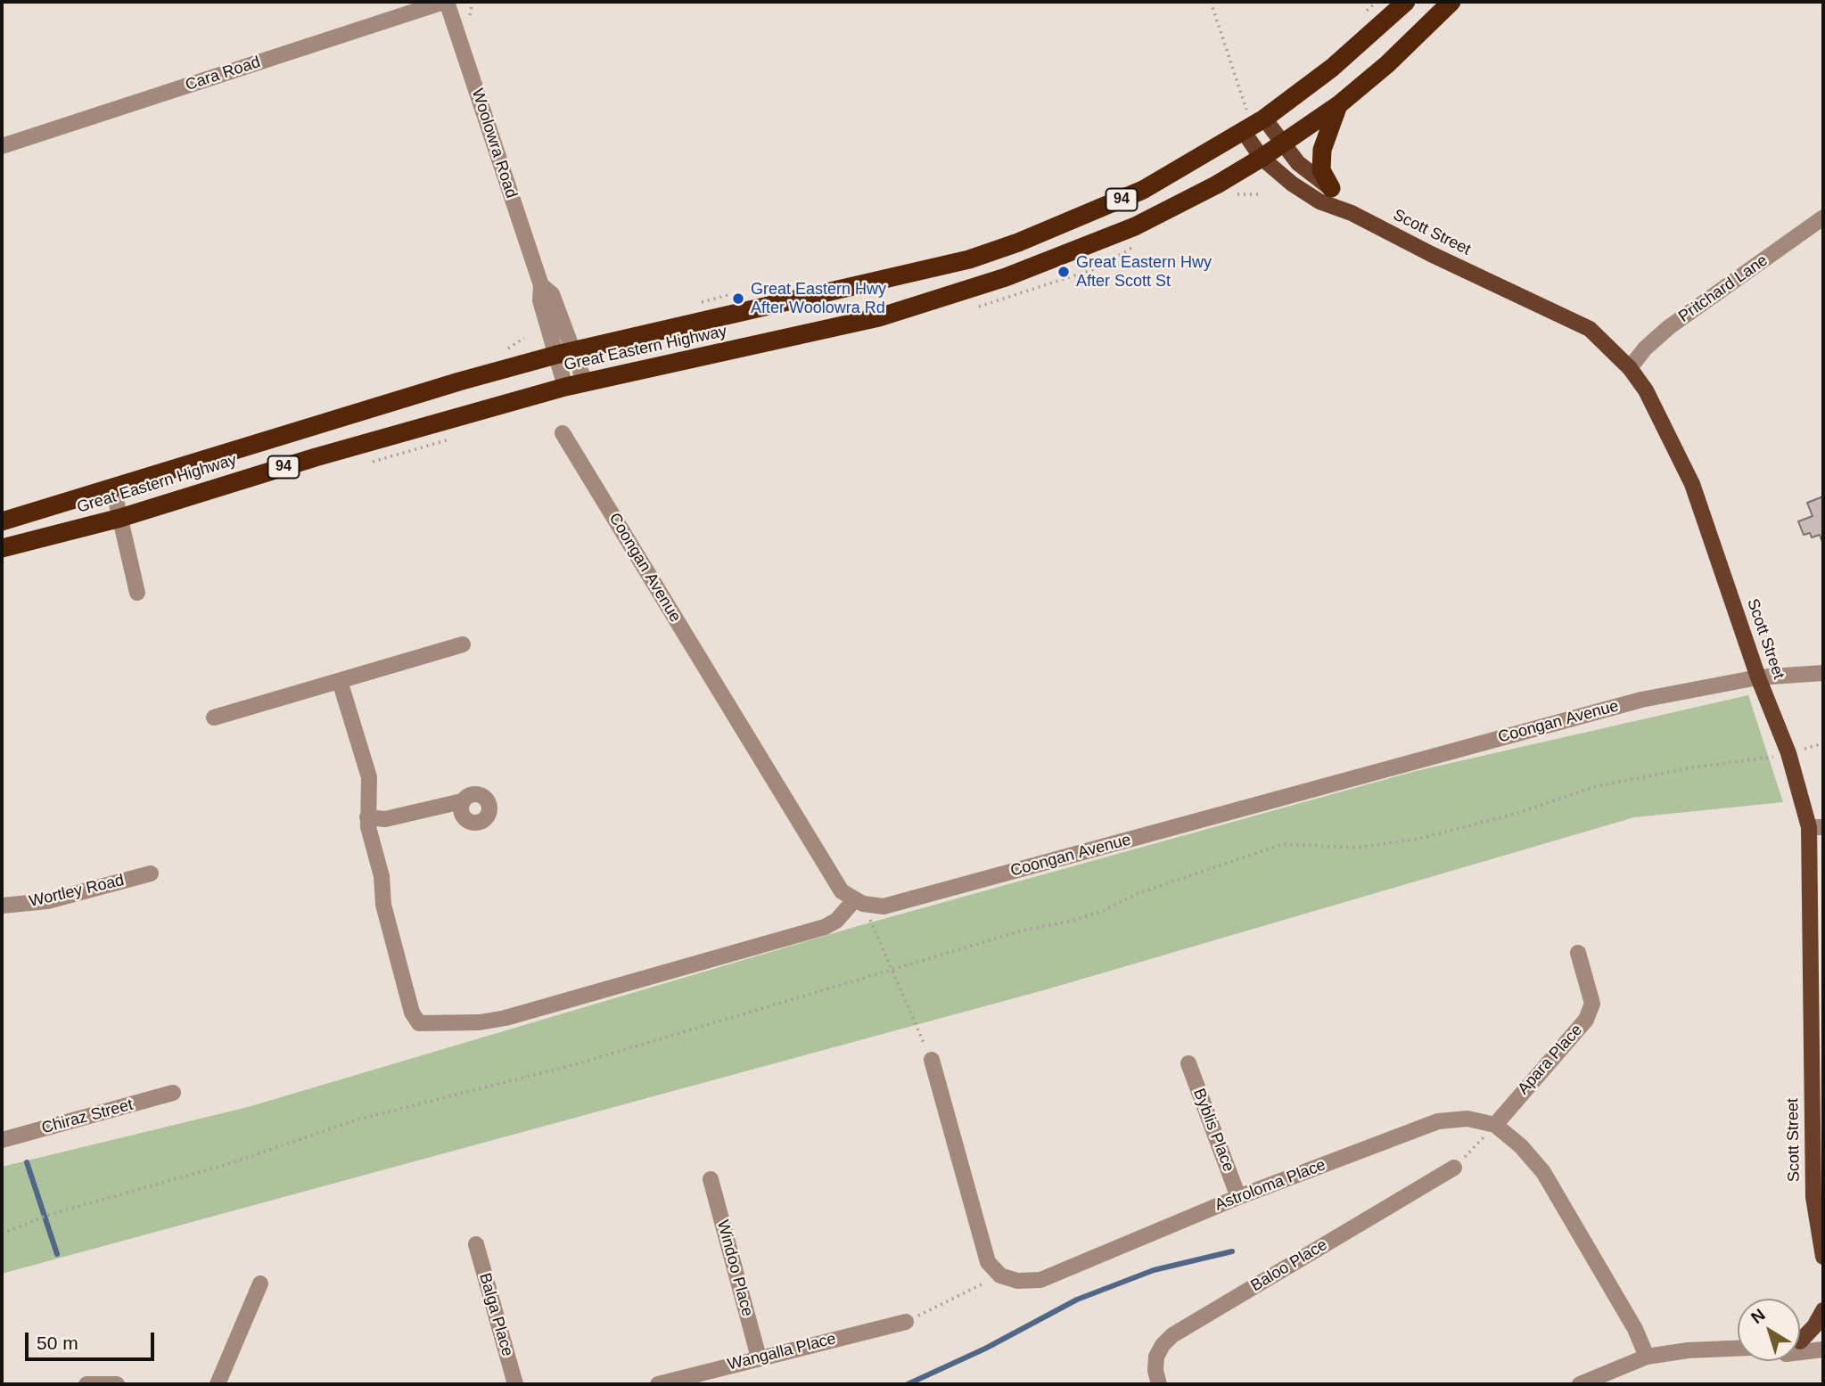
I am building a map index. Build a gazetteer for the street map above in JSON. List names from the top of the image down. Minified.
{"streets":{"highway":["94","Great Eastern Highway"],"main road":["Scott Street"],"street":["Cara Road","Woolowra Road","Pritchard Lane","Coongan Avenue","Wortley Road","Apara Place","Chiraz Street","Byblis Place","Astroloma Place","Baloo Place","Windoo Place","Balga Place","Wangalla Place"]},"crossings":[["Cara Road","Woolowra Road"],["Woolowra Road","Great Eastern Highway"],["Scott Street","Pritchard Lane"],["Scott Street","Great Eastern Highway"],["Scott Street","Coongan Avenue"],["Apara Place","Astroloma Place"],["Byblis Place","Astroloma Place"],["Windoo Place","Wangalla Place"]],"places":["Great Eastern Hwy After Scott St","Great Eastern Hwy After Woolowra Rd"],"scale_bar":"50 m","north":"top left"}
